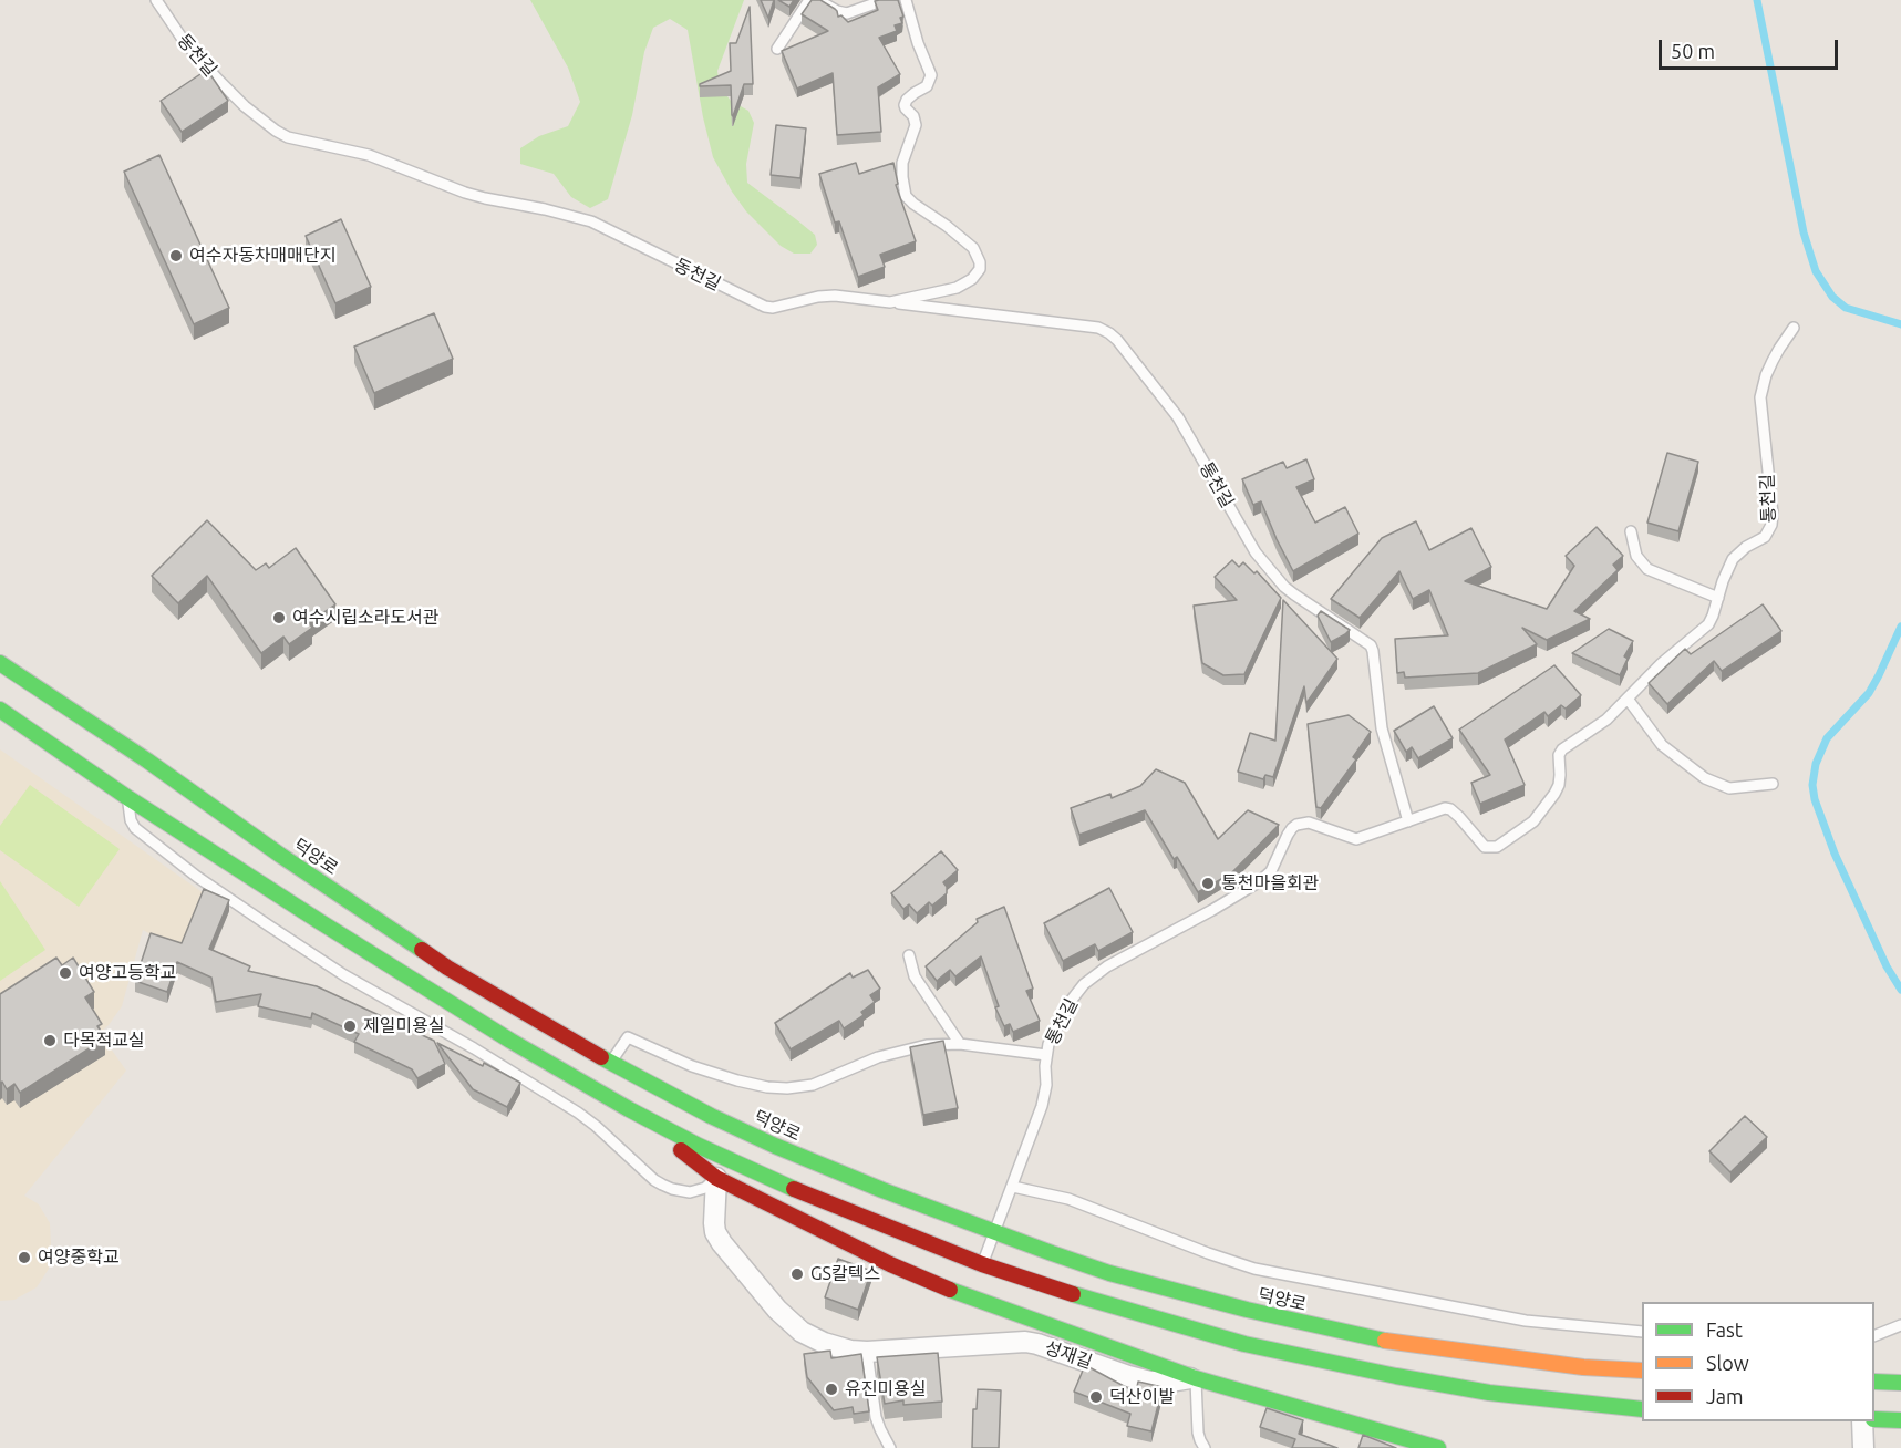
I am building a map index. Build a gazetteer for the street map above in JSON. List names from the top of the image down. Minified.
{"streets":{"main road":["덕양로"],"street":["성재길"],"lane":["동천길","통천길"]},"crossings":[["동천길","통천길"],["통천길","덕양로"]],"places":["여수자동차매매단지","여수시립소라도서관","통천마을회관","여양고등학교","제일미용실","다목적교실","여양중학교","GS칼텍스","유진미용실","덕산이발"],"legend":["Fast","Slow","Jam"],"scale_bar":"50 m"}
